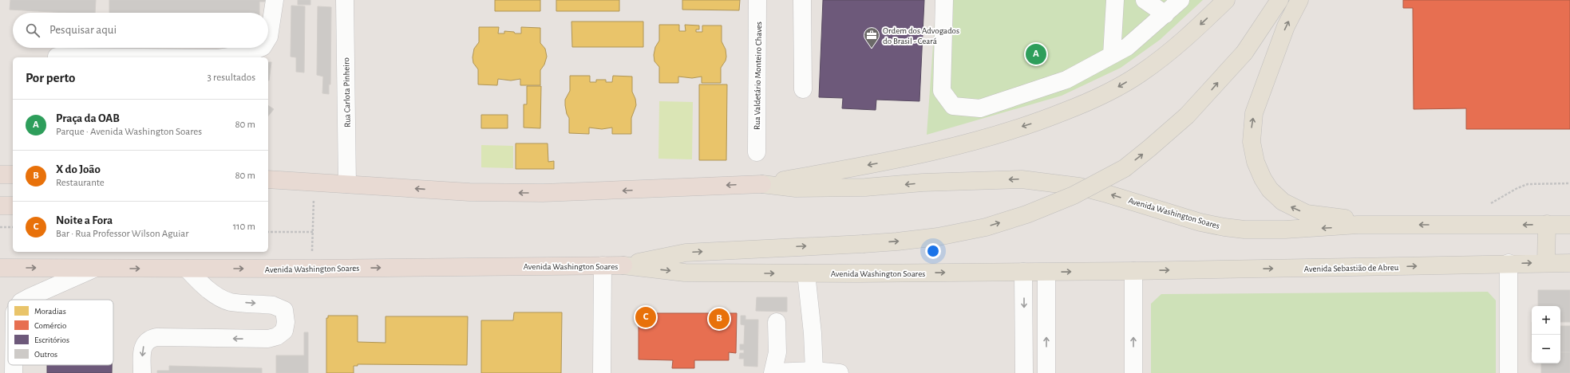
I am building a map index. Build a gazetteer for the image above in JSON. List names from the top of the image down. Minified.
{"streets":{"highway":["Avenida Washington Soares"],"main road":["Avenida Sebastião de Abreu"],"street":["Rua Valdetário Monteiro Chaves","Rua Carlota Pinheiro"]},"crossings":[["Rua Carlota Pinheiro","Avenida Washington Soares"],["Avenida Washington Soares","Avenida Sebastião de Abreu"]],"places":{"office":["Ordem dos Advogados do Brasil - Ceará"]},"legend":["Moradias","Comércio","Escritórios","Outros"],"page":{"search":"Pesquisar aqui","pins":["A","C","B"],"heading":["Por perto","3 resultados"],"list":[{"mark":"A","name":"Praça da OAB","note":"Parque · Avenida Washington Soares","value":"80 m"},{"mark":"B","name":"X do João","note":"Restaurante","value":"80 m"},{"mark":"C","name":"Noite a Fora","note":"Bar · Rua Professor Wilson Aguiar","value":"110 m"}],"map_buttons":["+","−"]}}
